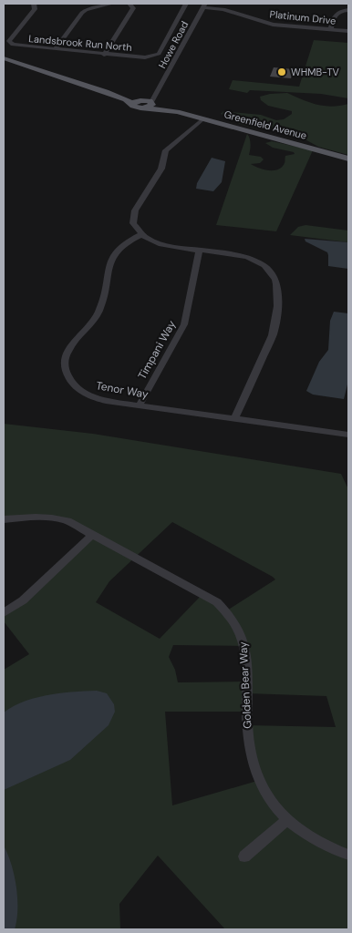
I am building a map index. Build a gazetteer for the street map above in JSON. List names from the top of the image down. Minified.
{"streets":{"main road":["Greenfield Avenue"],"street":["Platinum Drive","Landsbrook Run North","Howe Road","Timpani Way","Tenor Way","Golden Bear Way"]},"crossings":[["Platinum Drive","Howe Road"],["Howe Road","Greenfield Avenue"],["Timpani Way","Tenor Way"]],"places":["WHMB-TV"]}
